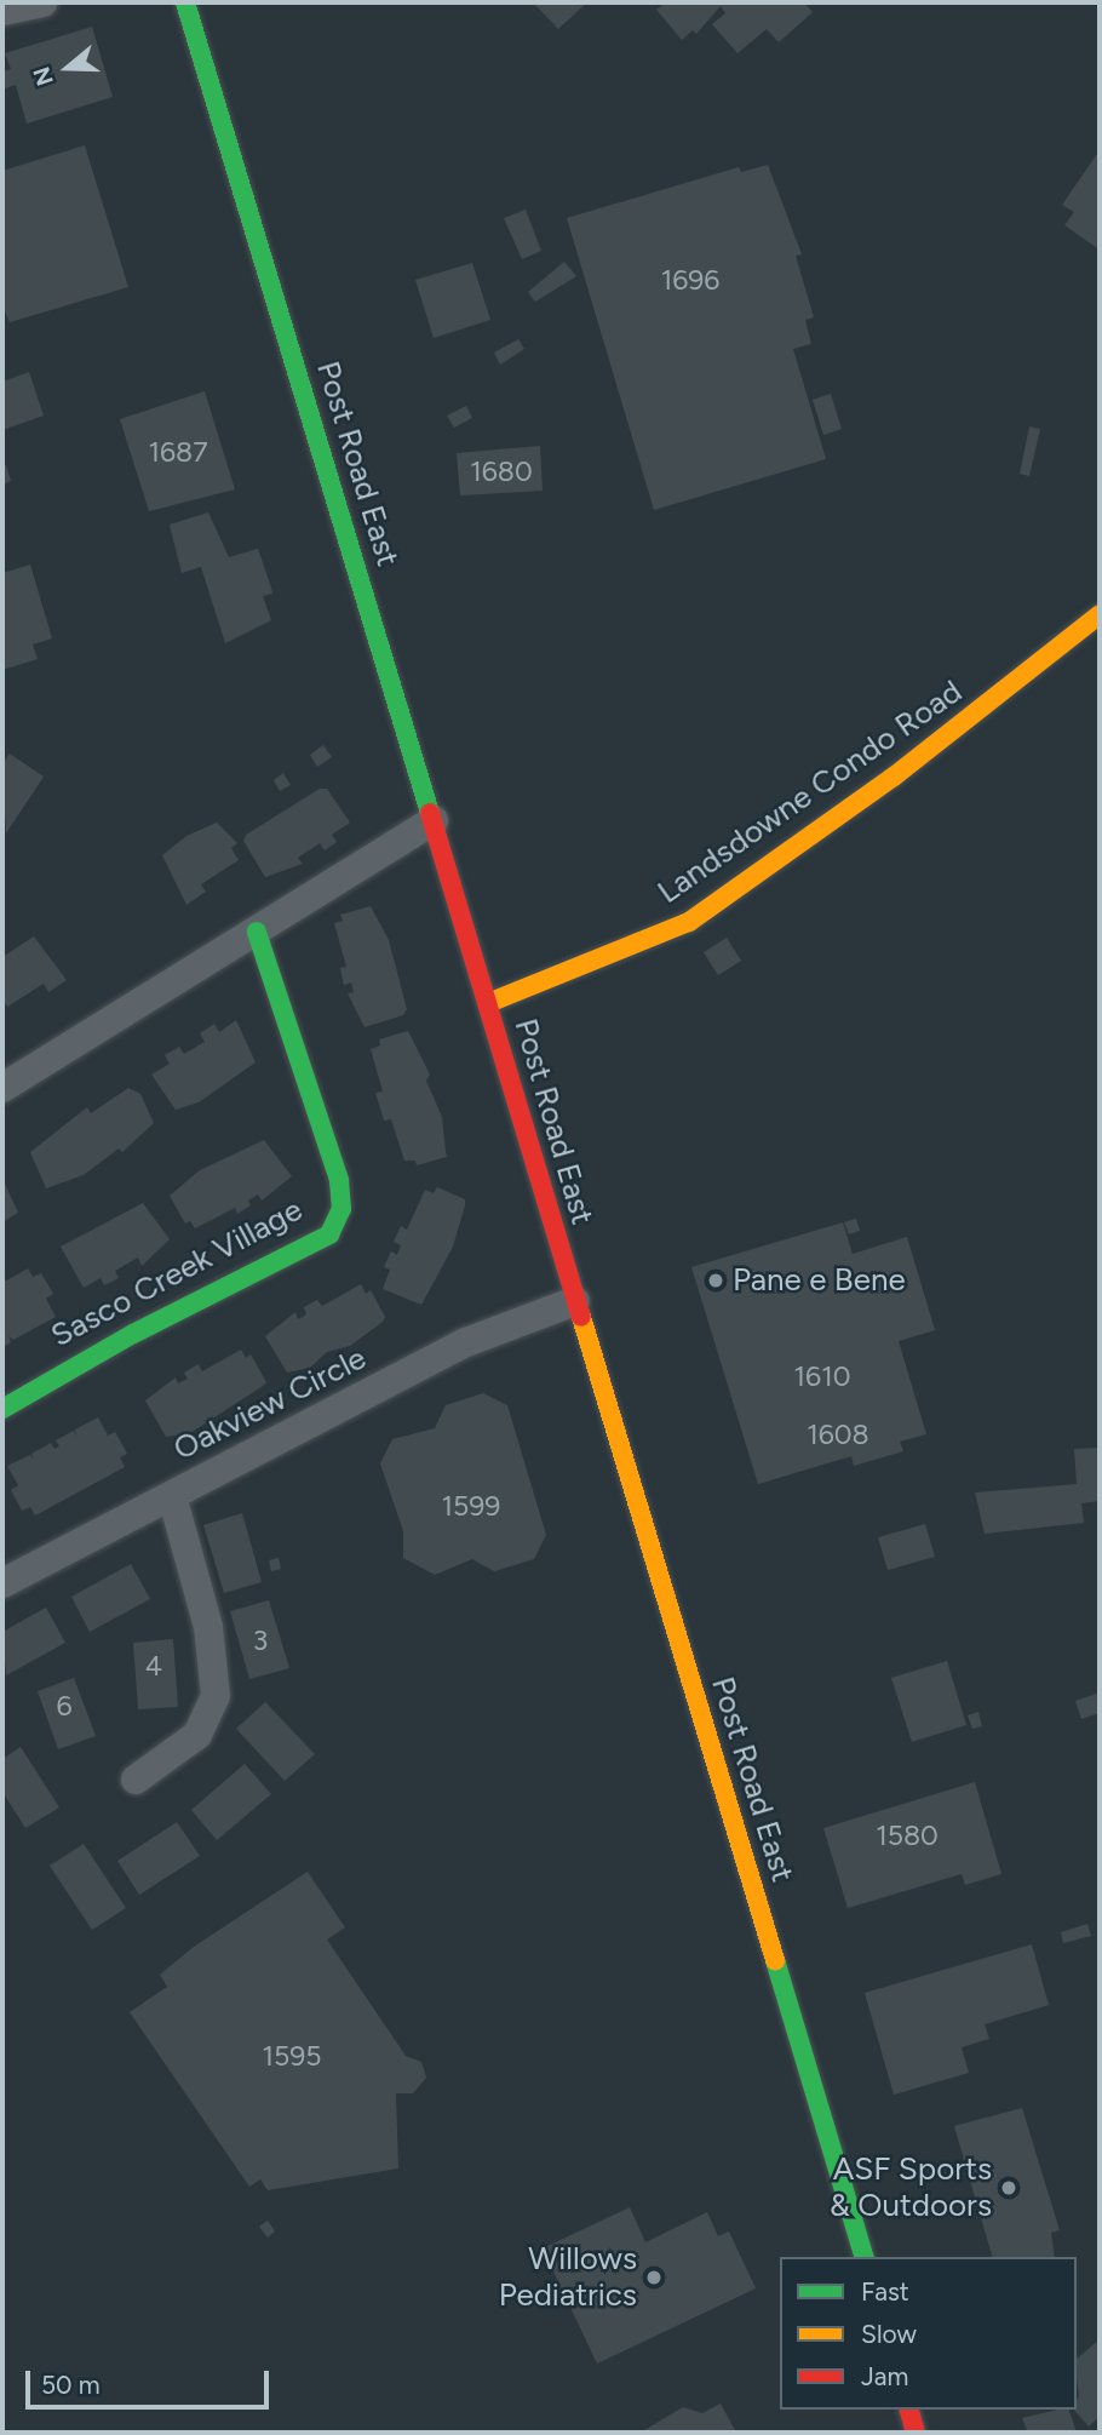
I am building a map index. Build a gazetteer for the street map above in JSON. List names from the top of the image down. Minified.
{"streets":{"main road":["Post Road East","Landsdowne Condo Road","Sasco Creek Village"],"street":["Oakview Circle"]},"crossings":[["Post Road East","Landsdowne Condo Road"],["Post Road East","Oakview Circle"]],"places":["Pane e Bene","ASF Sports & Outdoors","Willows Pediatrics"],"house_numbers":["1696","1687","1680","1610","1608","1599","3","4","6","1580","1595"],"legend":["Fast","Slow","Jam"],"scale_bar":"50 m","north":"left"}
